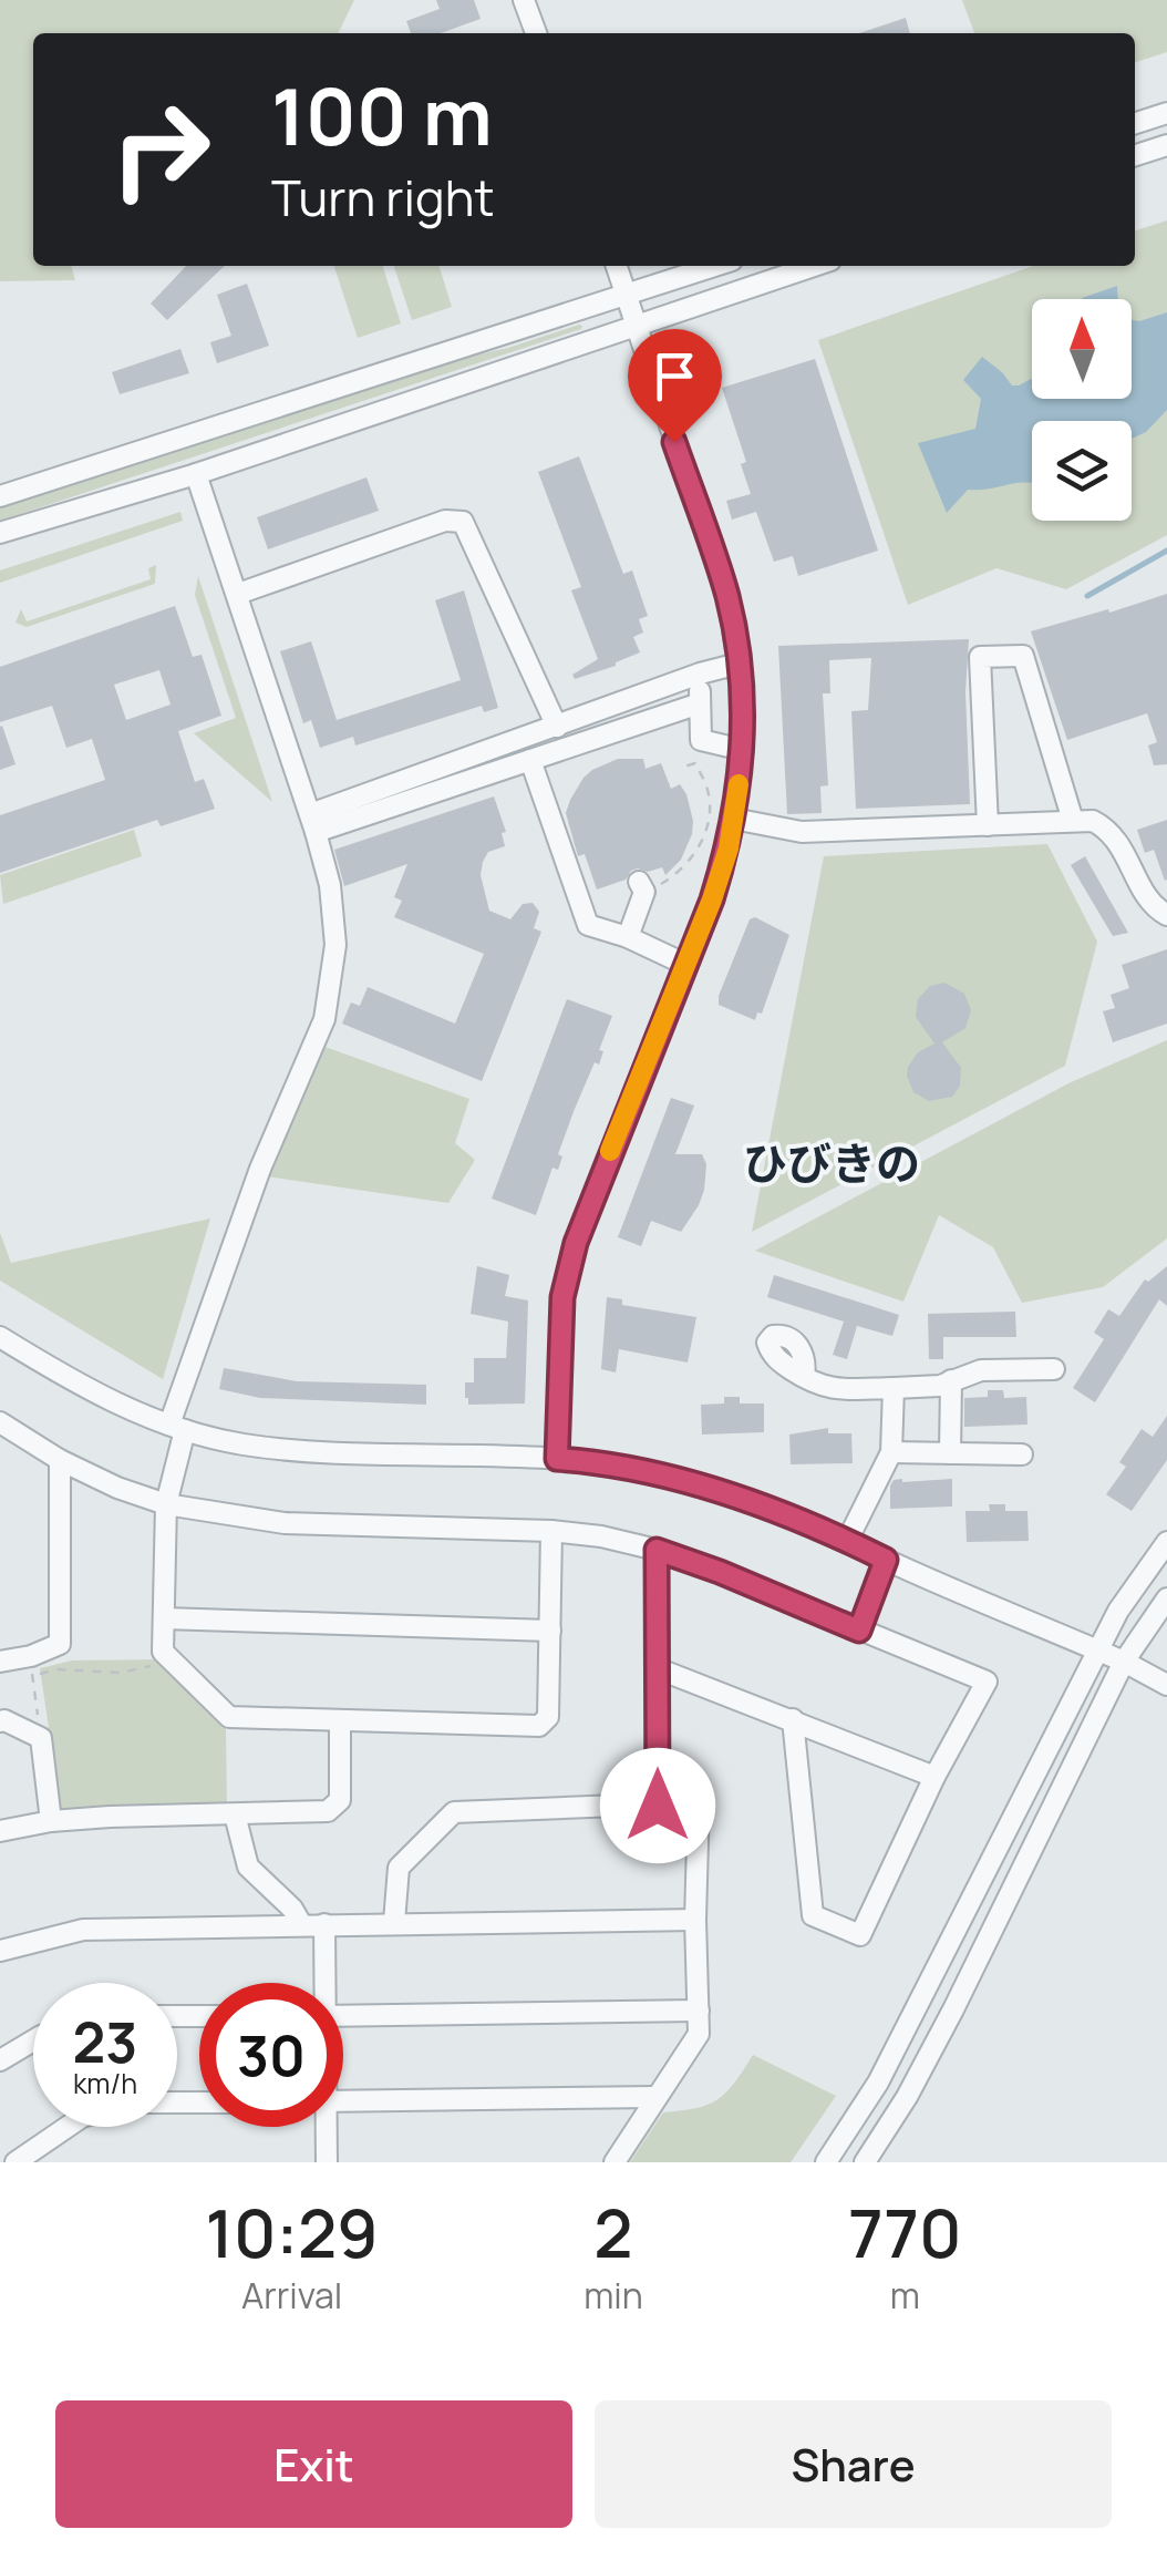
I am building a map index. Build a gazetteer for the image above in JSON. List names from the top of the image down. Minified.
{"districts":["ひびきの"],"north":"top","page":{"turn":["100 m","Turn right"],"speed":"23 km/h","limit":"30","eta":["10:29","Arrival","2","min","770","m"],"buttons":["Exit","Share"]}}
